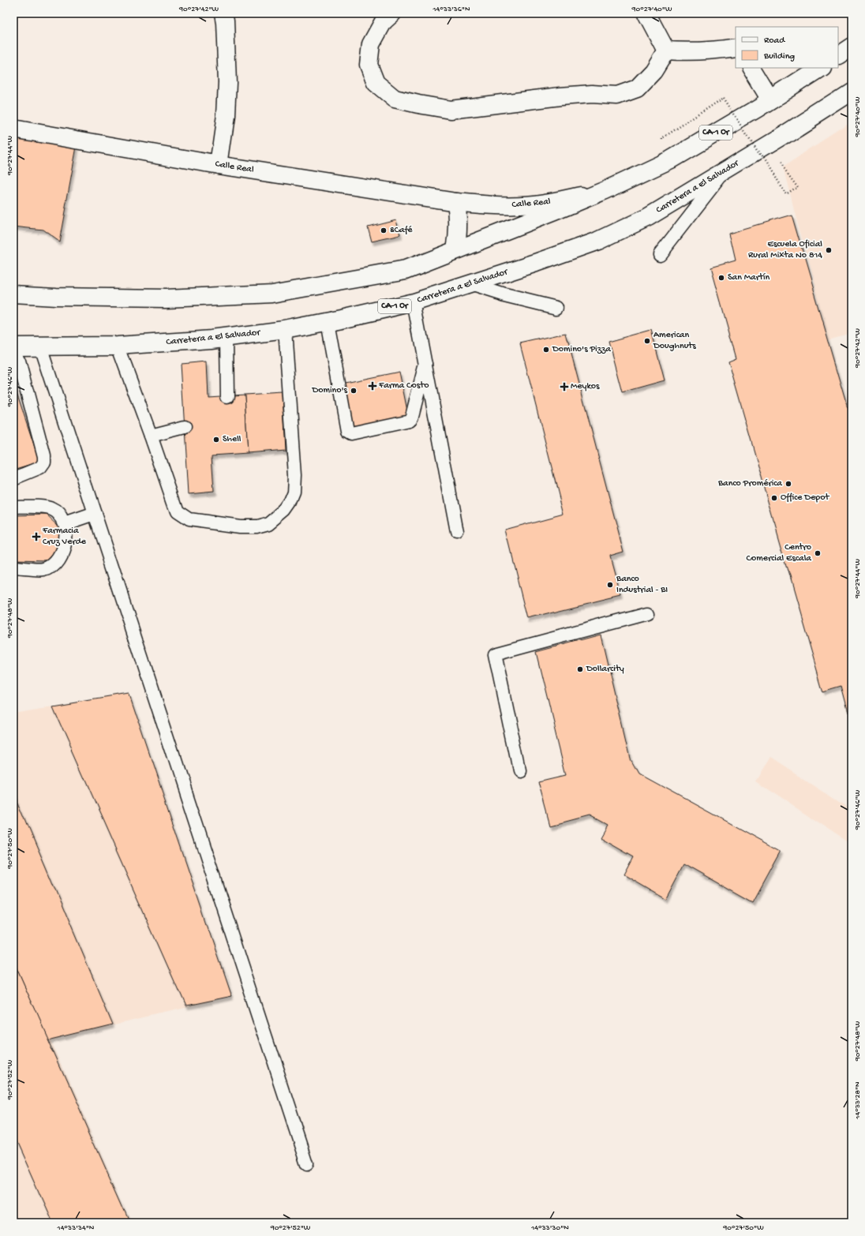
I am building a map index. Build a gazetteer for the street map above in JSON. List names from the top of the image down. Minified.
{"streets":{"main road":["CA-1 Or","Calle Real","Carretera a El Salvador"]},"crossings":[["CA-1 Or","Calle Real"]],"places":{"other":["&Café","Escuela Oficial Rural Mixta No 814","San Martín","American Doughnuts","Domino's Pizza","Domino's","Shell","Banco Promérica","Office Depot","Centro Comercial Escala","Banco Industrial - BI","Dollarcity"],"health":["Farma Costo","Meykos","Farmacia Cruz Verde"]},"legend":["Road","Building"],"coordinates":["90°27'42\"W","14°33'36\"N","90°27'40\"W","90°27'44\"W","90°27'46\"W","90°27'48\"W","90°27'50\"W","90°27'52\"W","14°33'28\"N","14°33'34\"N","14°33'30\"N"]}
